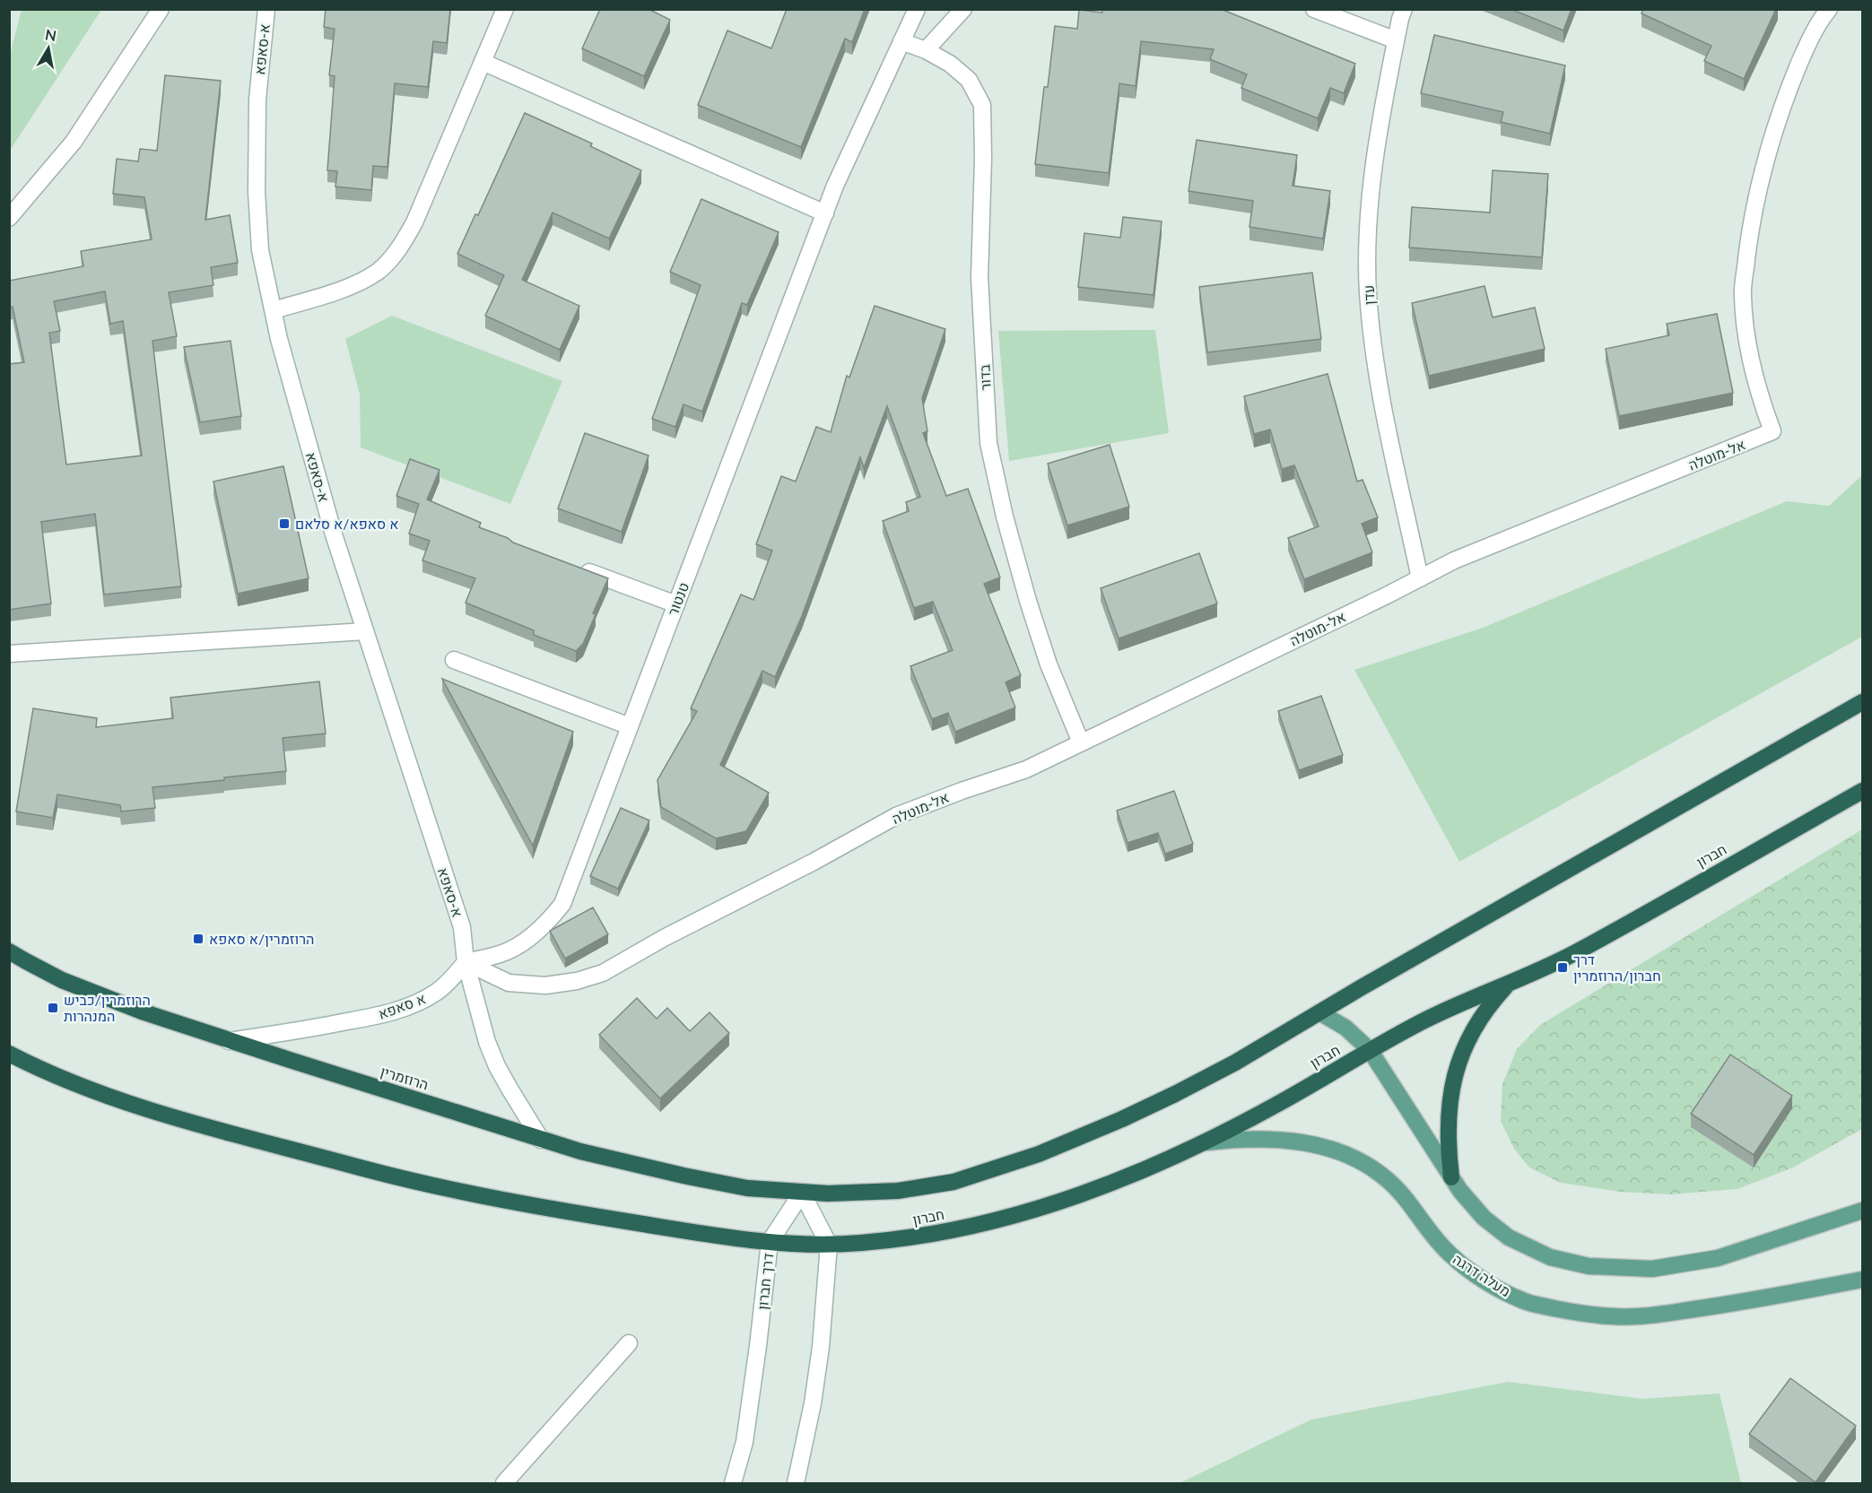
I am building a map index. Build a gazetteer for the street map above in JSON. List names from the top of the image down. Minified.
{"streets":{"highway":["חברון","הרוזמרין"],"main road":["מעלה דרגה"],"street":["א-סאפא","עדן","בדור","אל-מוטלה","טנטור","א סאפא","דרך חברון"]},"crossings":[["א-סאפא","אל-מוטלה"],["א-סאפא","טנטור"],["א-סאפא","א סאפא"],["עדן","אל-מוטלה"],["בדור","אל-מוטלה"],["בדור","טנטור"],["אל-מוטלה","טנטור"],["אל-מוטלה","א סאפא"],["טנטור","א סאפא"],["חברון","הרוזמרין"],["חברון","מעלה דרגה"],["חברון","דרך חברון"],["א סאפא","הרוזמרין"],["הרוזמרין","דרך חברון"]],"places":{"transit":["א סאפא/א סלאם","הרוזמרין/א סאפא","דרך חברון/הרוזמרין","הרוזמרין/כביש המנהרות"]},"north":"top"}
